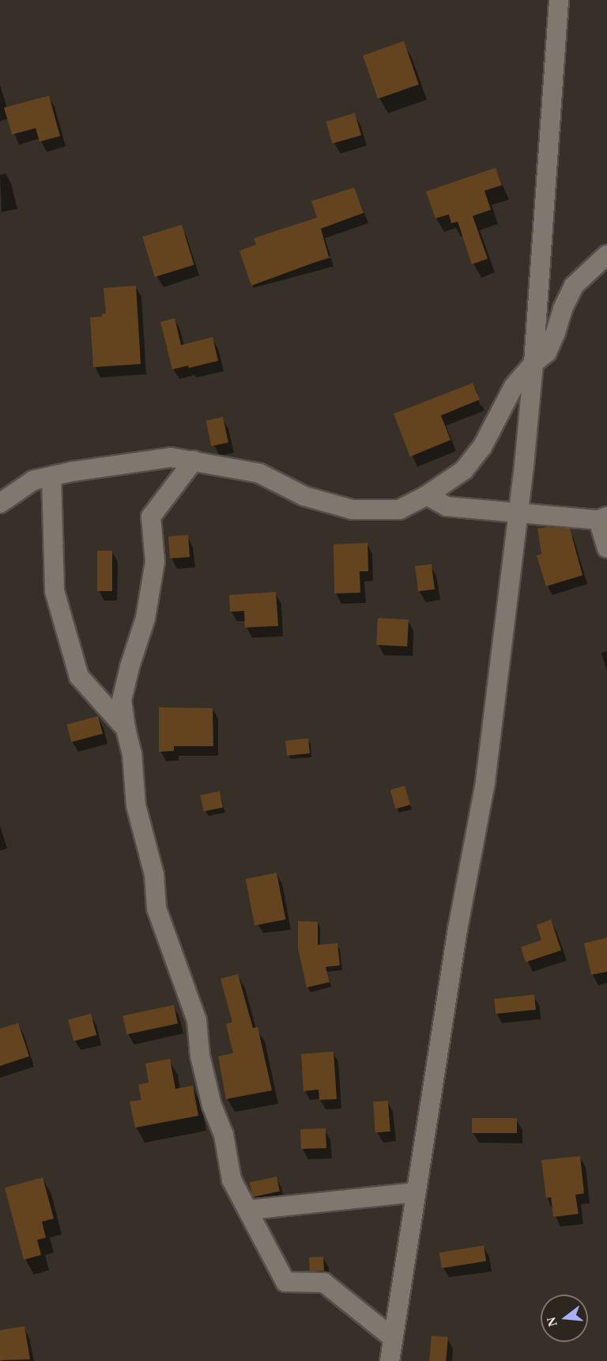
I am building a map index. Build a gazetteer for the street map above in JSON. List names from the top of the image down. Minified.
{"north":"left"}
